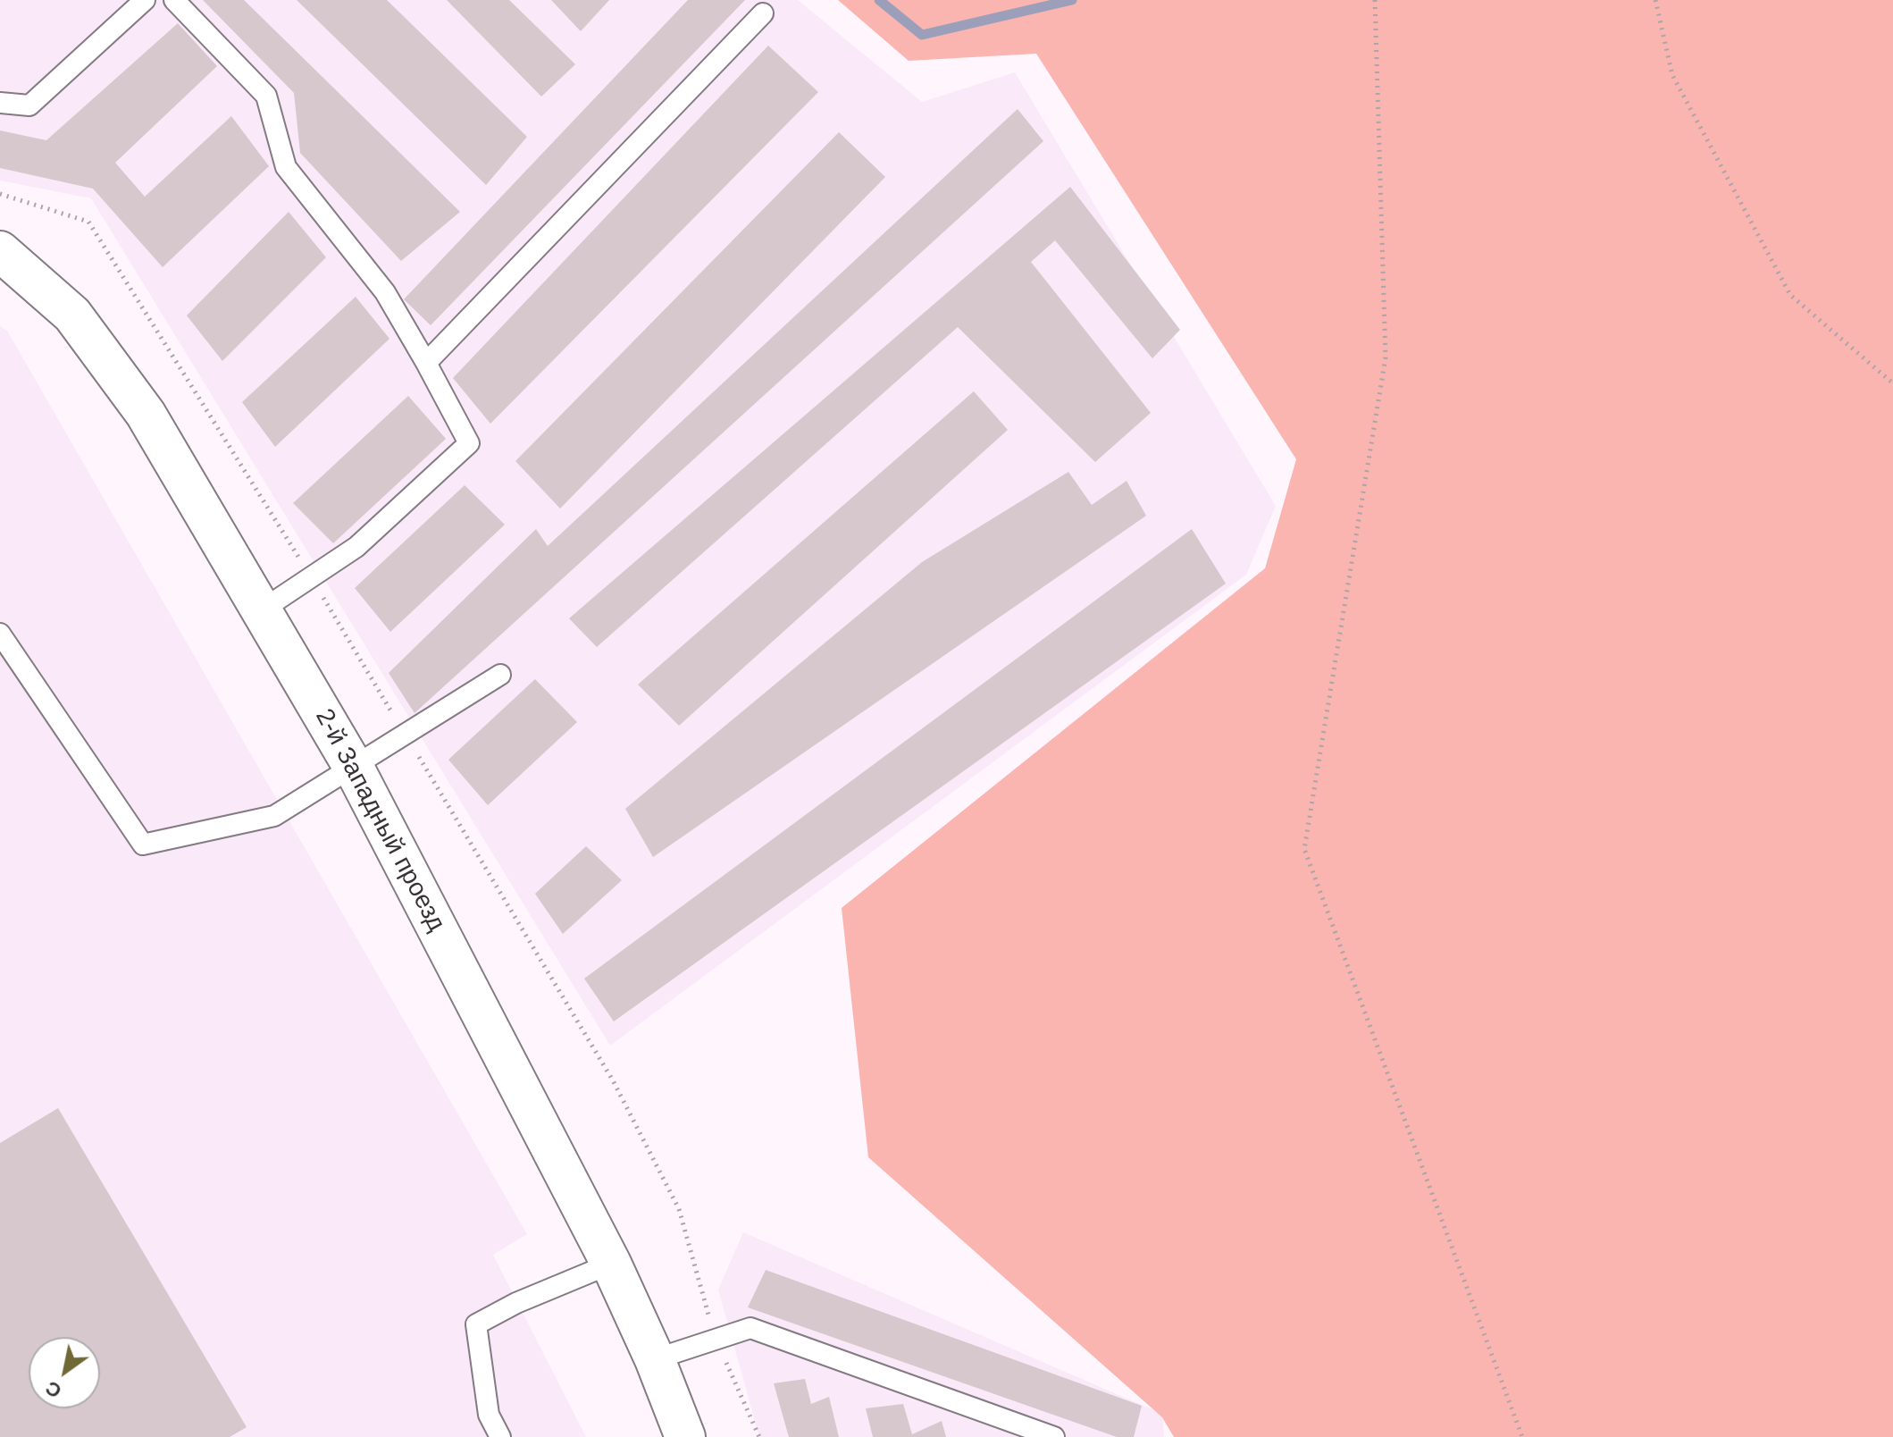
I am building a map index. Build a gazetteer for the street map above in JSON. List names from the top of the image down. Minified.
{"streets":{"street":["2-й Западный проезд"]},"north":"bottom left"}
